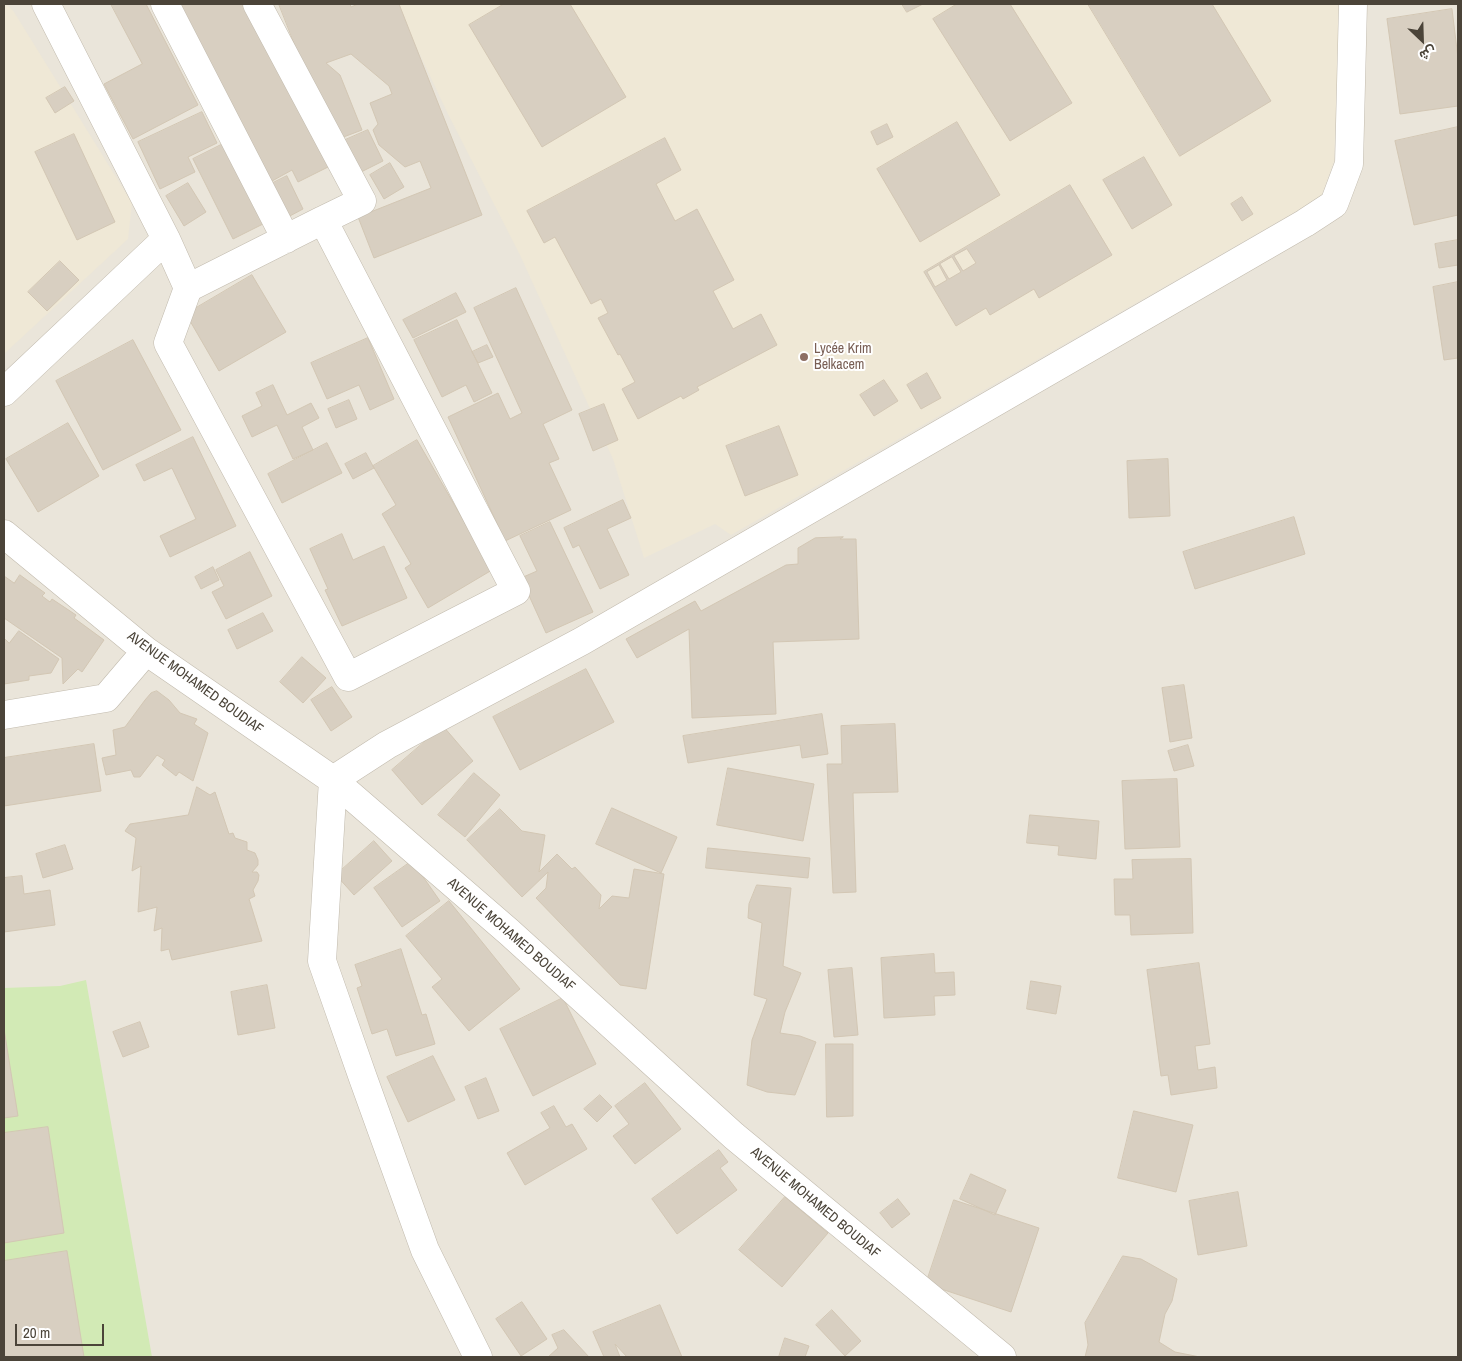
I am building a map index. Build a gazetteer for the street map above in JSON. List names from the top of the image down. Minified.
{"streets":{"street":["AVENUE MOHAMED BOUDIAF"]},"places":["Lycée Krim Belkacem"],"scale_bar":"20 m","north":"bottom right"}
